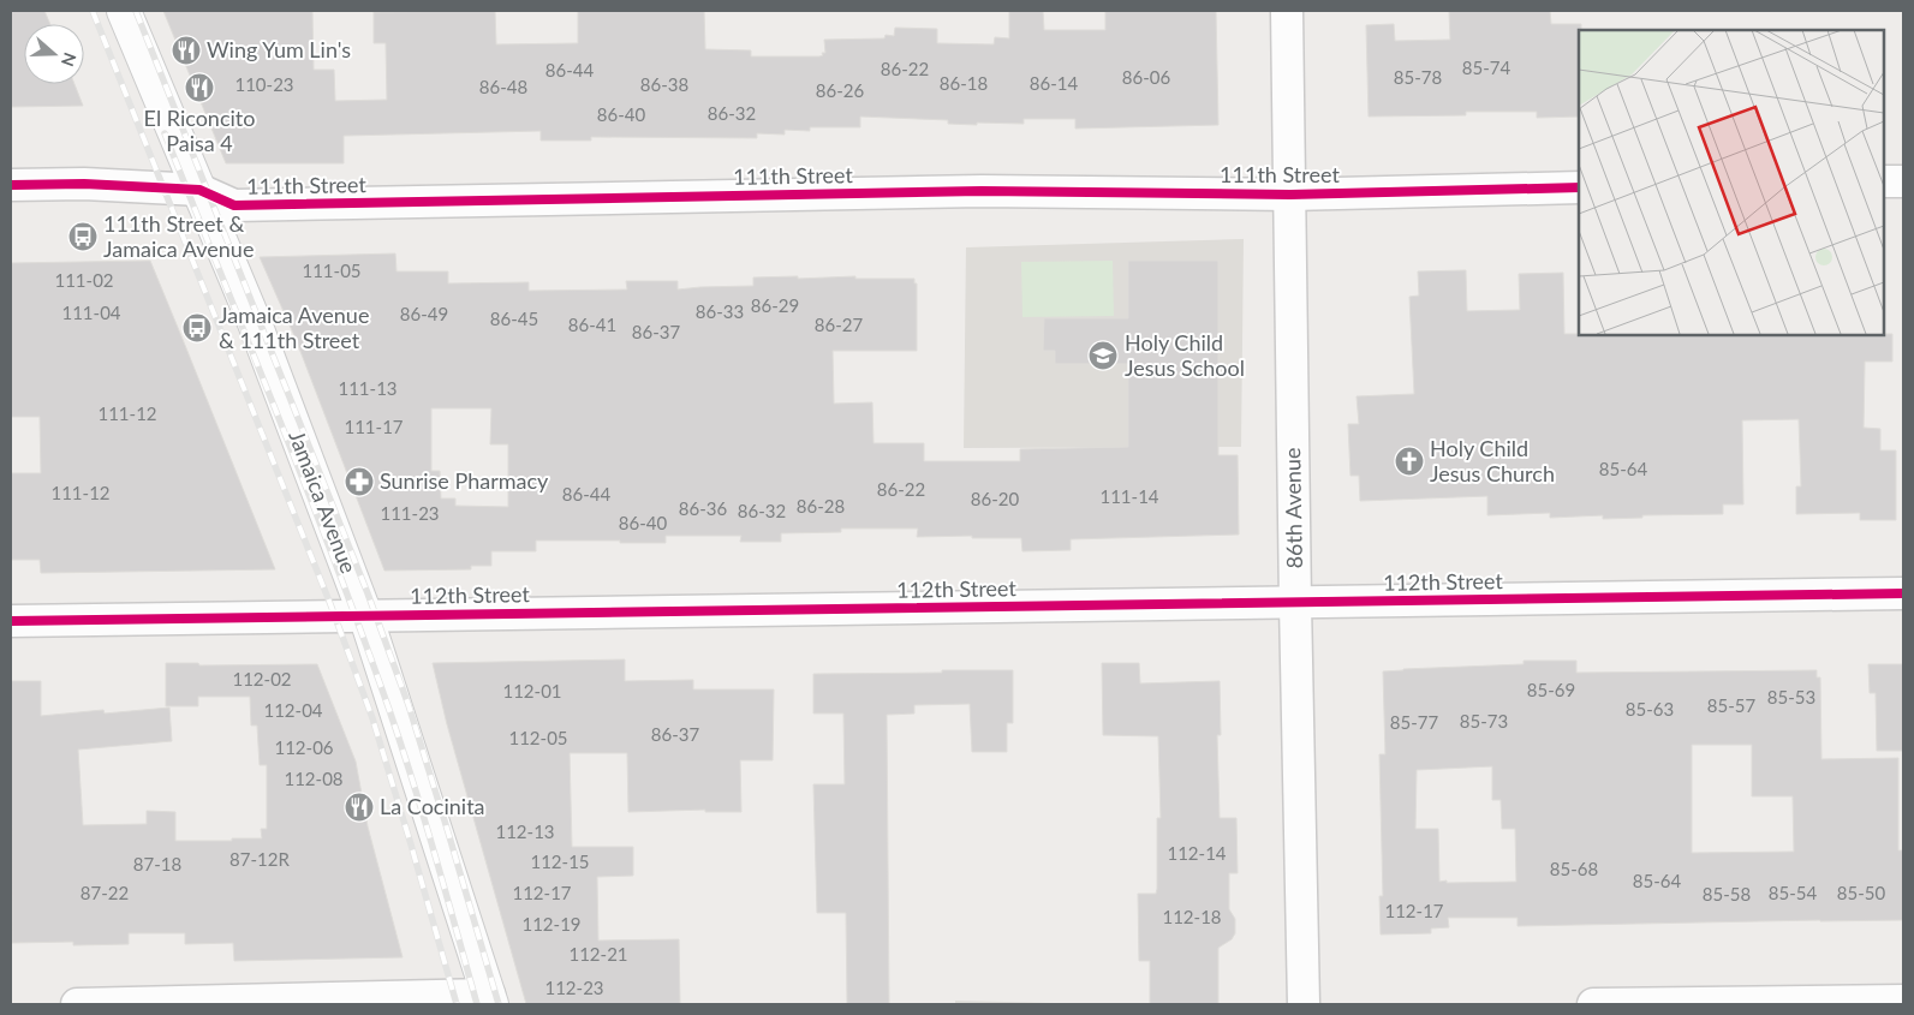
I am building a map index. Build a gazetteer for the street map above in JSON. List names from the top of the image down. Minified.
{"streets":{"main road":["Jamaica Avenue"],"street":["111th Street","86th Avenue","112th Street"]},"crossings":[["111th Street","Jamaica Avenue"],["111th Street","86th Avenue"],["Jamaica Avenue","112th Street"],["86th Avenue","112th Street"]],"places":{"restaurant":["Wing Yum Lin's","El Riconcito Paisa 4","La Cocinita"],"bus stop":["111th Street & Jamaica Avenue","Jamaica Avenue & 111th Street"],"school or university":["Holy Child Jesus School"],"church":["Holy Child Jesus Church"],"pharmacy":["Sunrise Pharmacy"]},"house_numbers":["85-74","86-22","86-44","86-06","85-78","86-18","86-14","110-23","86-38","86-48","86-26","86-32","86-40","111-05","111-02","86-29","86-33","111-04","86-49","86-45","86-41","86-27","86-37","111-13","111-12","111-17","85-64","86-22","111-12","86-44","111-14","86-20","86-28","86-36","86-32","111-23","86-40","112-02","85-69","112-01","85-53","85-57","85-63","112-04","85-73","85-77","86-37","112-05","112-06","112-08","112-13","112-14","87-12R","112-15","87-18","85-68","85-64","87-22","112-17","85-54","85-50","85-58","112-17","112-18","112-19","112-21","112-23"],"north":"right"}
